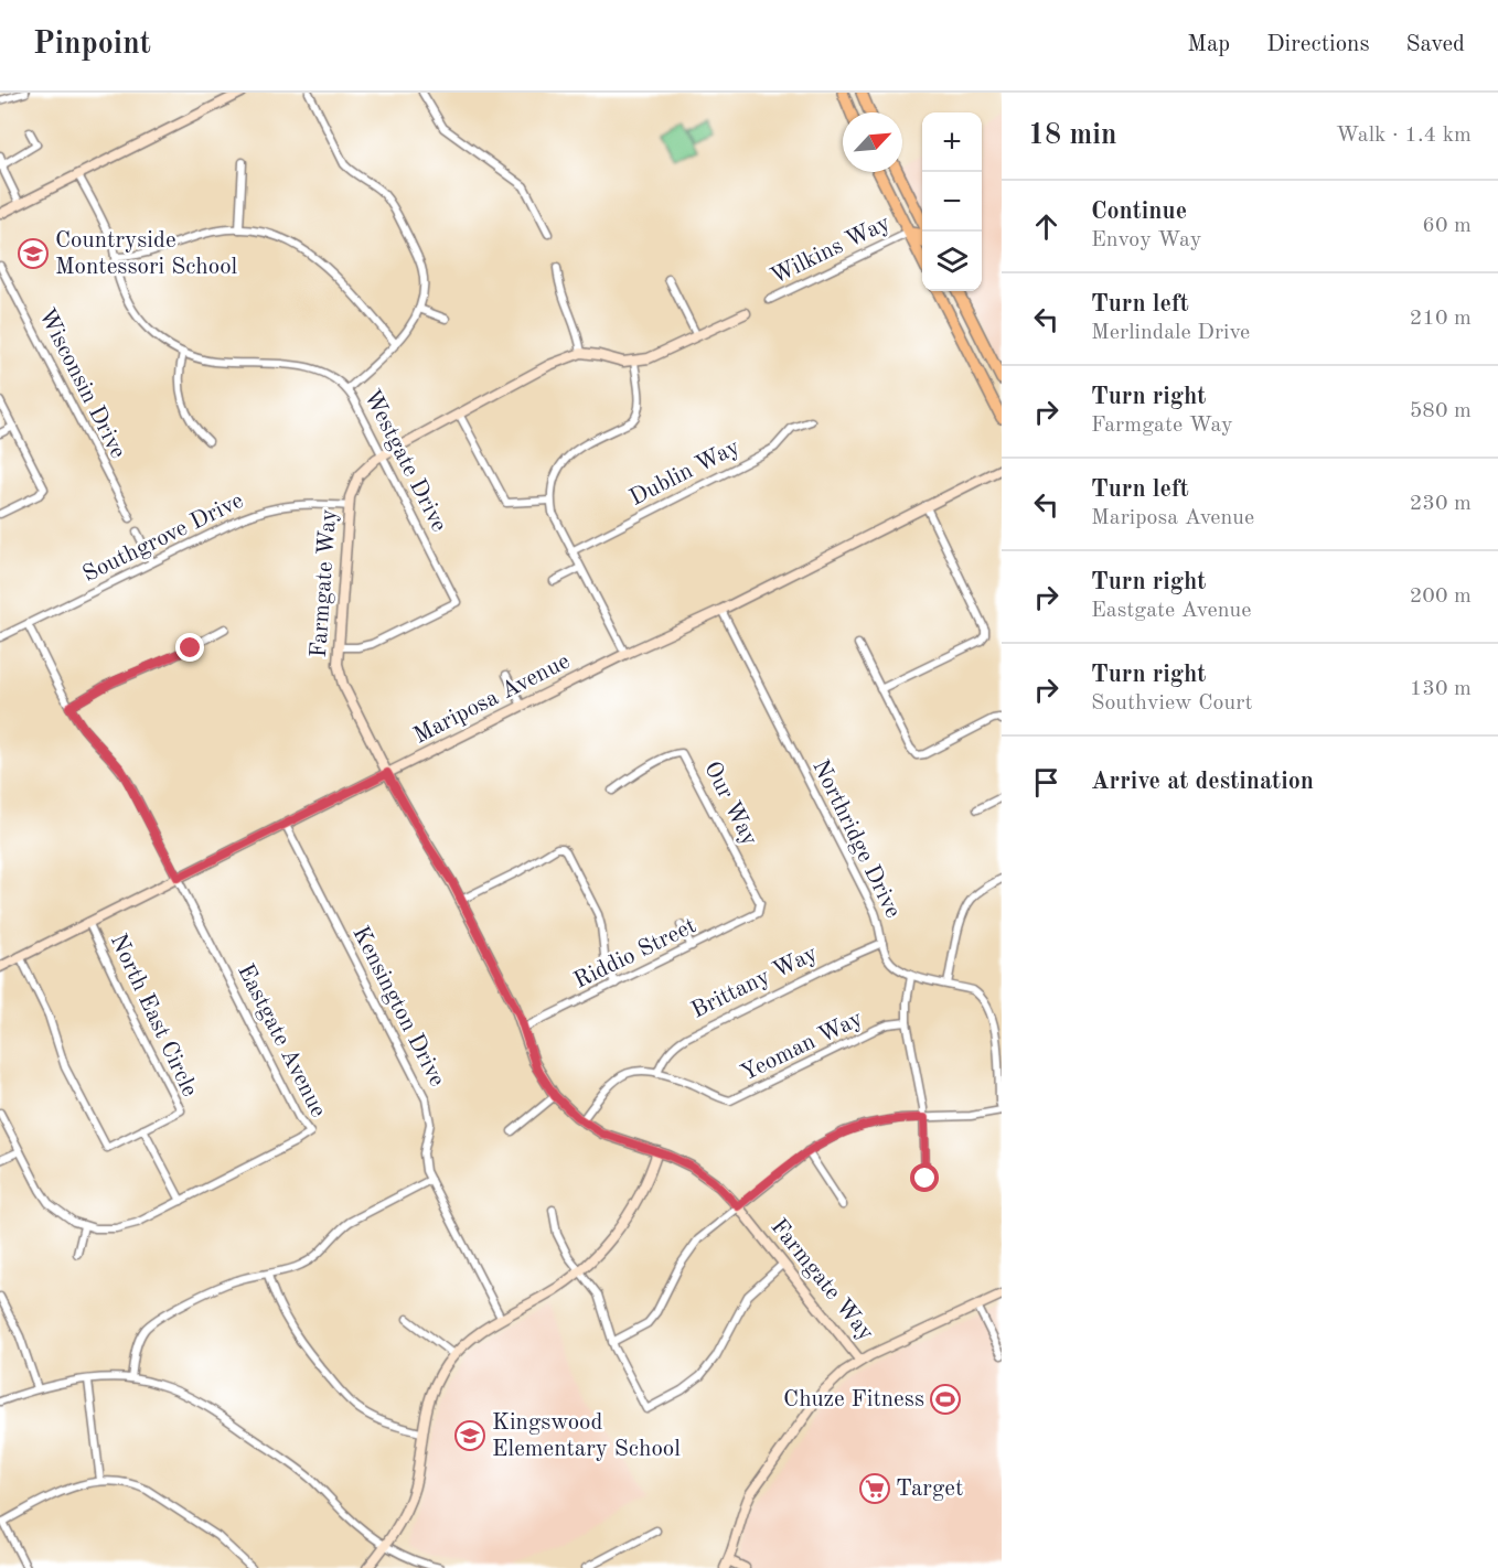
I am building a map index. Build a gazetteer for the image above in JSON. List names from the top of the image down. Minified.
{"streets":{"street":["Wilkins Way","Wisconsin Drive","Westgate Drive","Dublin Way","Southgrove Drive","Farmgate Way","Mariposa Avenue","Our Way","Northridge Drive","Riddio Street","Brittany Way","Kensington Drive","North East Circle","Eastgate Avenue","Yeoman Way"]},"crossings":[["Westgate Drive","Farmgate Way"],["Southgrove Drive","Farmgate Way"],["Southgrove Drive","Eastgate Avenue"],["Farmgate Way","Mariposa Avenue"],["Farmgate Way","Riddio Street"],["Farmgate Way","Yeoman Way"],["Mariposa Avenue","Northridge Drive"],["Mariposa Avenue","Kensington Drive"],["Mariposa Avenue","North East Circle"],["Mariposa Avenue","Eastgate Avenue"],["Our Way","Riddio Street"],["Northridge Drive","Brittany Way"],["Brittany Way","Yeoman Way"]],"places":{"school or university":["Countryside Montessori School","Kingswood Elementary School"],"sports":["Chuze Fitness"],"supermarket":["Target"]},"north":"top right","page":{"header":"Pinpoint","nav":["Map","Directions","Saved"],"heading":["18 min","Walk · 1.4 km"],"map_buttons":["+","−"],"list":[["Continue","Envoy Way","60 m"],["Turn left","Merlindale Drive","210 m"],["Turn right","Farmgate Way","580 m"],["Turn left","Mariposa Avenue","230 m"],["Turn right","Eastgate Avenue","200 m"],["Turn right","Southview Court","130 m"],"Arrive at destination"]}}
